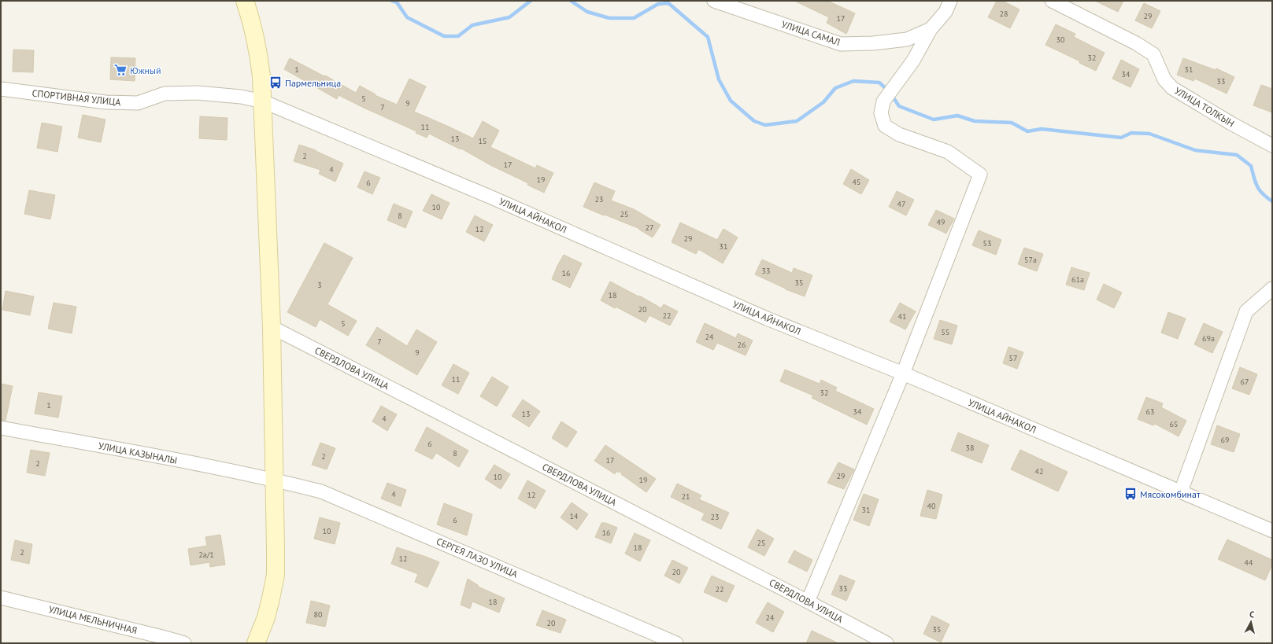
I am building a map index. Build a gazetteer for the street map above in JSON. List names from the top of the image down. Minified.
{"streets":{"street":["УЛИЦА САМАЛ","СПОРТИВНАЯ УЛИЦА","УЛИЦА ТОЛКЫН","УЛИЦА АЙНАКОЛ","СВЕРДЛОВА УЛИЦА","УЛИЦА КАЗЫНАЛЫ","СЕРГЕЯ ЛАЗО УЛИЦА","УЛИЦА МЕЛЬНИЧНАЯ"]},"crossings":[["СПОРТИВНАЯ УЛИЦА","УЛИЦА АЙНАКОЛ"],["УЛИЦА КАЗЫНАЛЫ","СЕРГЕЯ ЛАЗО УЛИЦА"]],"places":{"supermarket":["Южный"],"bus stop":["Пармельница","Мясокомбинат"]},"house_numbers":["28","29","17","30","32","1","31","34","33","5","9","7","11","13","15","2","17","4","19","45","6","23","47","10","25","8","49","27","12","29","53","31","57а","33","16","61а","35","3","18","20","22","41","5","55","24","69а","7","26","9","57","11","67","32","1","34","63","13","4","65","69","6","38","8","2","17","2","42","29","10","19","4","12","21","40","31","14","23","6","10","16","25","18","2","2а/1","12","44","20","33","22","18","80","24","20","35"],"north":"top"}
